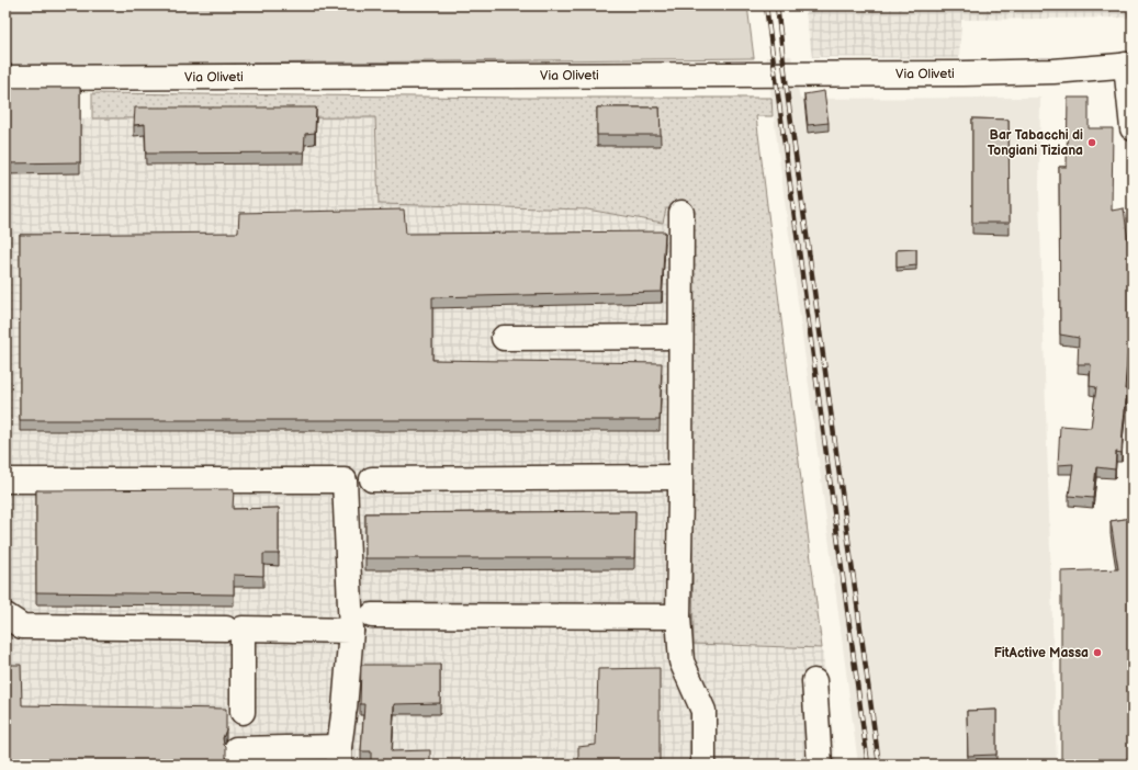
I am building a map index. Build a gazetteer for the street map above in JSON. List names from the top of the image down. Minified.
{"streets":{"main road":["Via Oliveti"]},"places":["Bar Tabacchi di Tongiani Tiziana","FitActive Massa"]}
